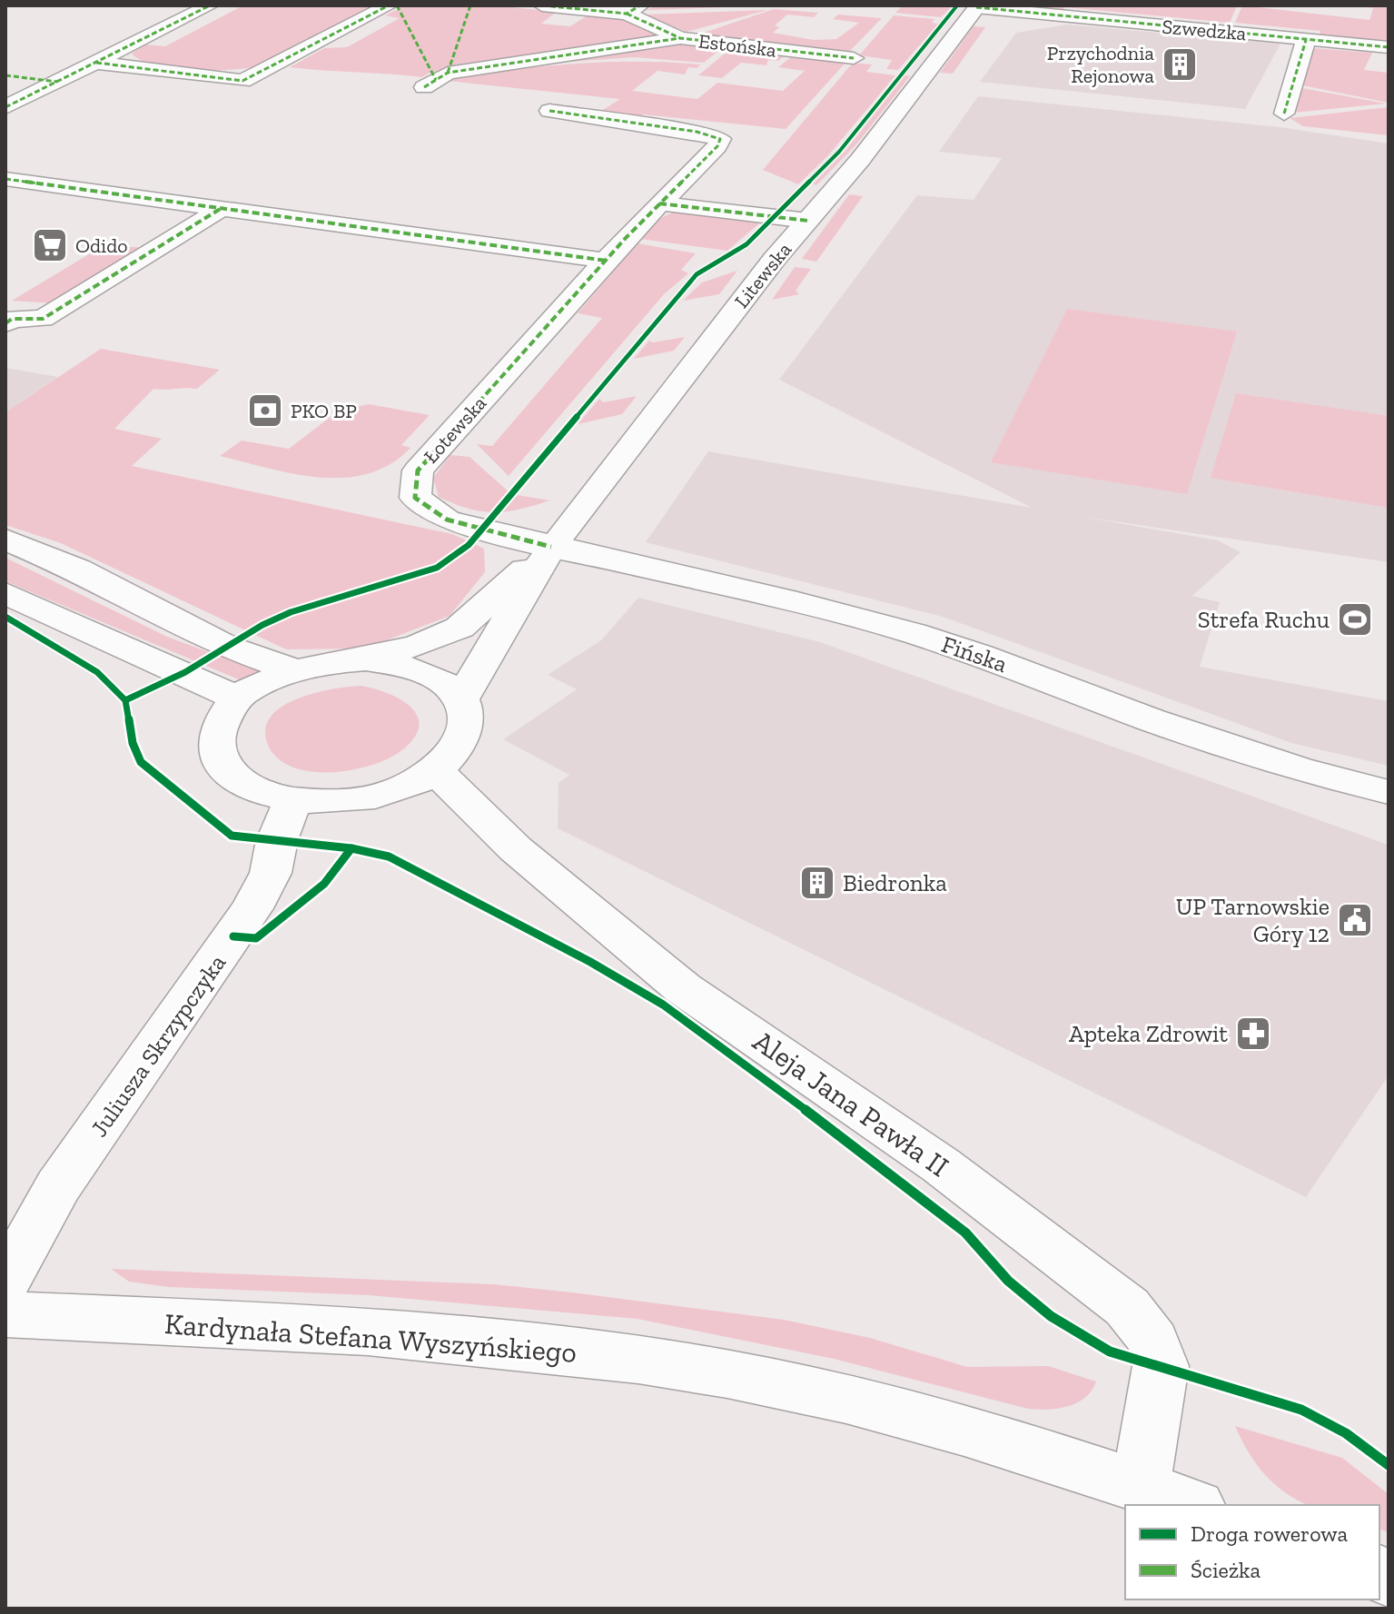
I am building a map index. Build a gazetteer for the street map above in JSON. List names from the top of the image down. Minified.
{"streets":{"street":["Szwedzka","Estońska","Litewska","Łotewska","Fińska","Juliusza Skrzypczyka","Aleja Jana Pawła II","Kardynała Stefana Wyszyńskiego"]},"crossings":[["Szwedzka","Litewska"],["Litewska","Łotewska"],["Litewska","Fińska"],["Litewska","Juliusza Skrzypczyka"],["Litewska","Aleja Jana Pawła II"],["Łotewska","Fińska"],["Juliusza Skrzypczyka","Aleja Jana Pawła II"],["Aleja Jana Pawła II","Kardynała Stefana Wyszyńskiego"]],"places":{"building":["Przychodnia Rejonowa","Biedronka"],"supermarket":["Odido"],"bank":["PKO BP"],"sports":["Strefa Ruchu"],"public building":["UP Tarnowskie Góry 12"],"pharmacy":["Apteka Zdrowit"]},"legend":["Droga rowerowa","Ścieżka"]}
